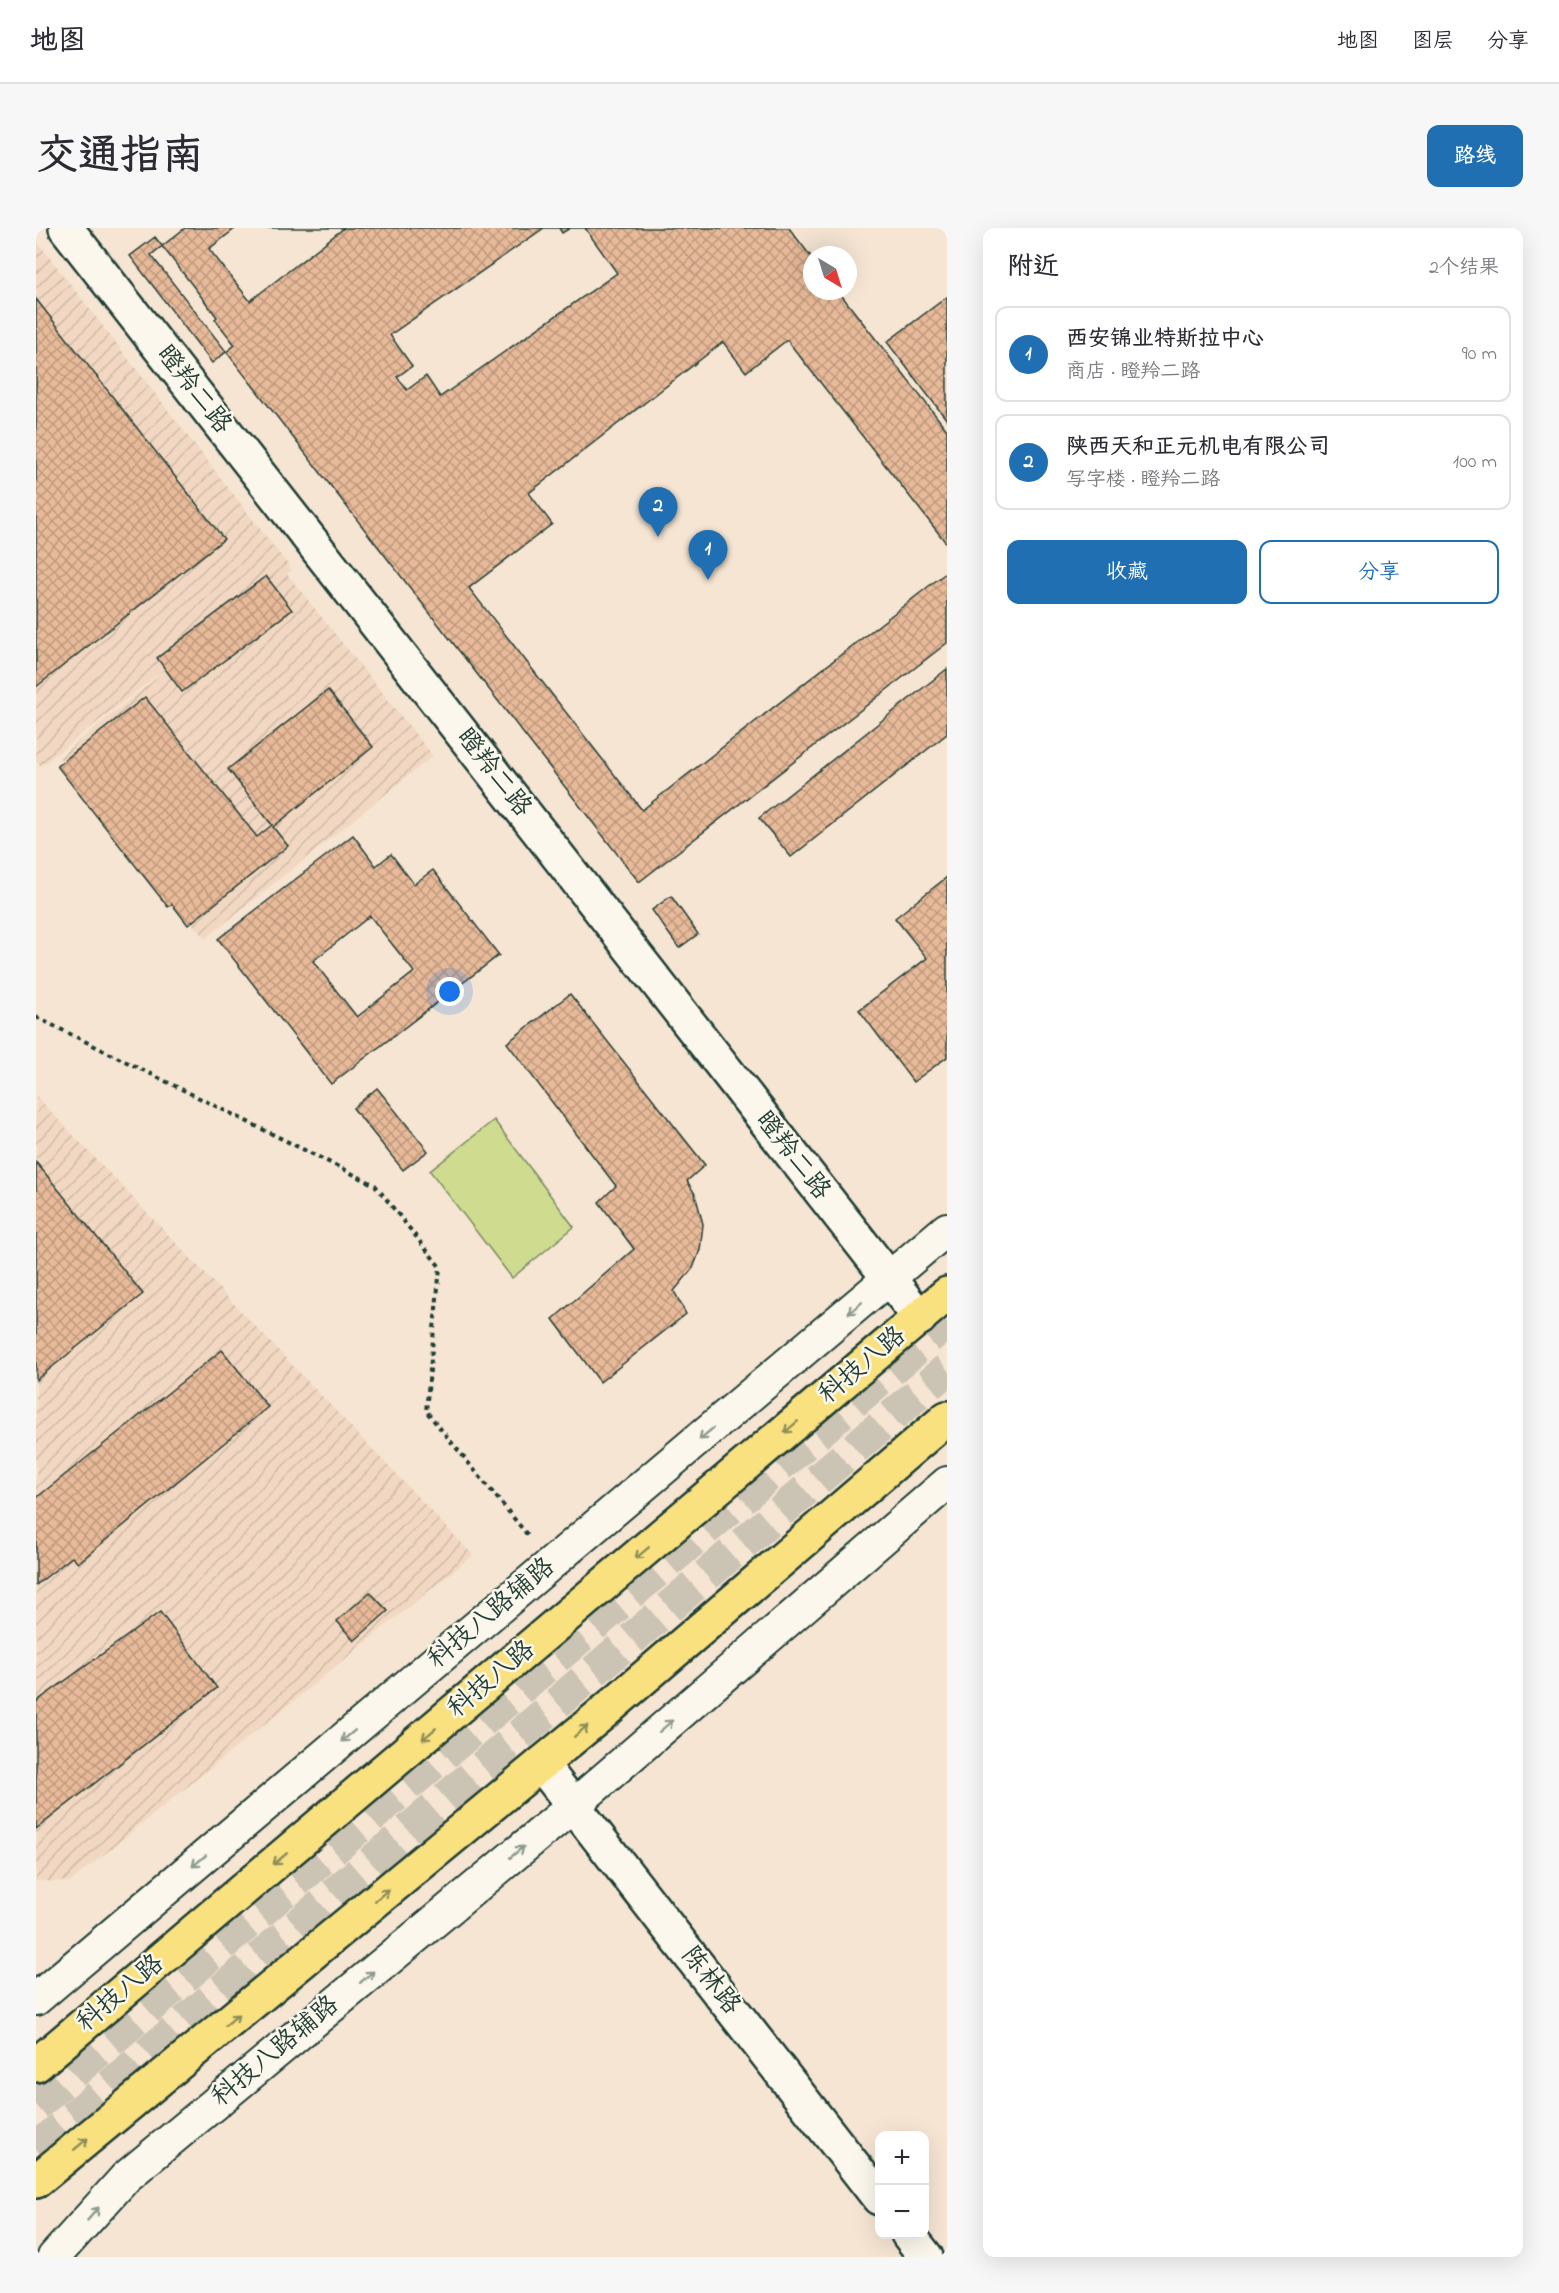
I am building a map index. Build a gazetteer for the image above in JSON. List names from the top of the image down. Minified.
{"streets":{"main road":["科技八路"],"street":["瞪羚二路","科技八路辅路","陈林路"]},"crossings":[["瞪羚二路","科技八路"],["瞪羚二路","科技八路辅路"],["科技八路辅路","陈林路"]],"north":"bottom right","page":{"header":"地图","nav":["地图","图层","分享"],"title":"交通指南","buttons":["路线",["收藏","分享"]],"heading":["附近","2个结果"],"list":[{"mark":"1","name":"西安锦业特斯拉中心","note":"商店 · 瞪羚二路","value":"90 m"},{"mark":"2","name":"陕西天和正元机电有限公司","note":"写字楼 · 瞪羚二路","value":"100 m"}],"pins":["2","1"],"map_buttons":["+","−"]}}
